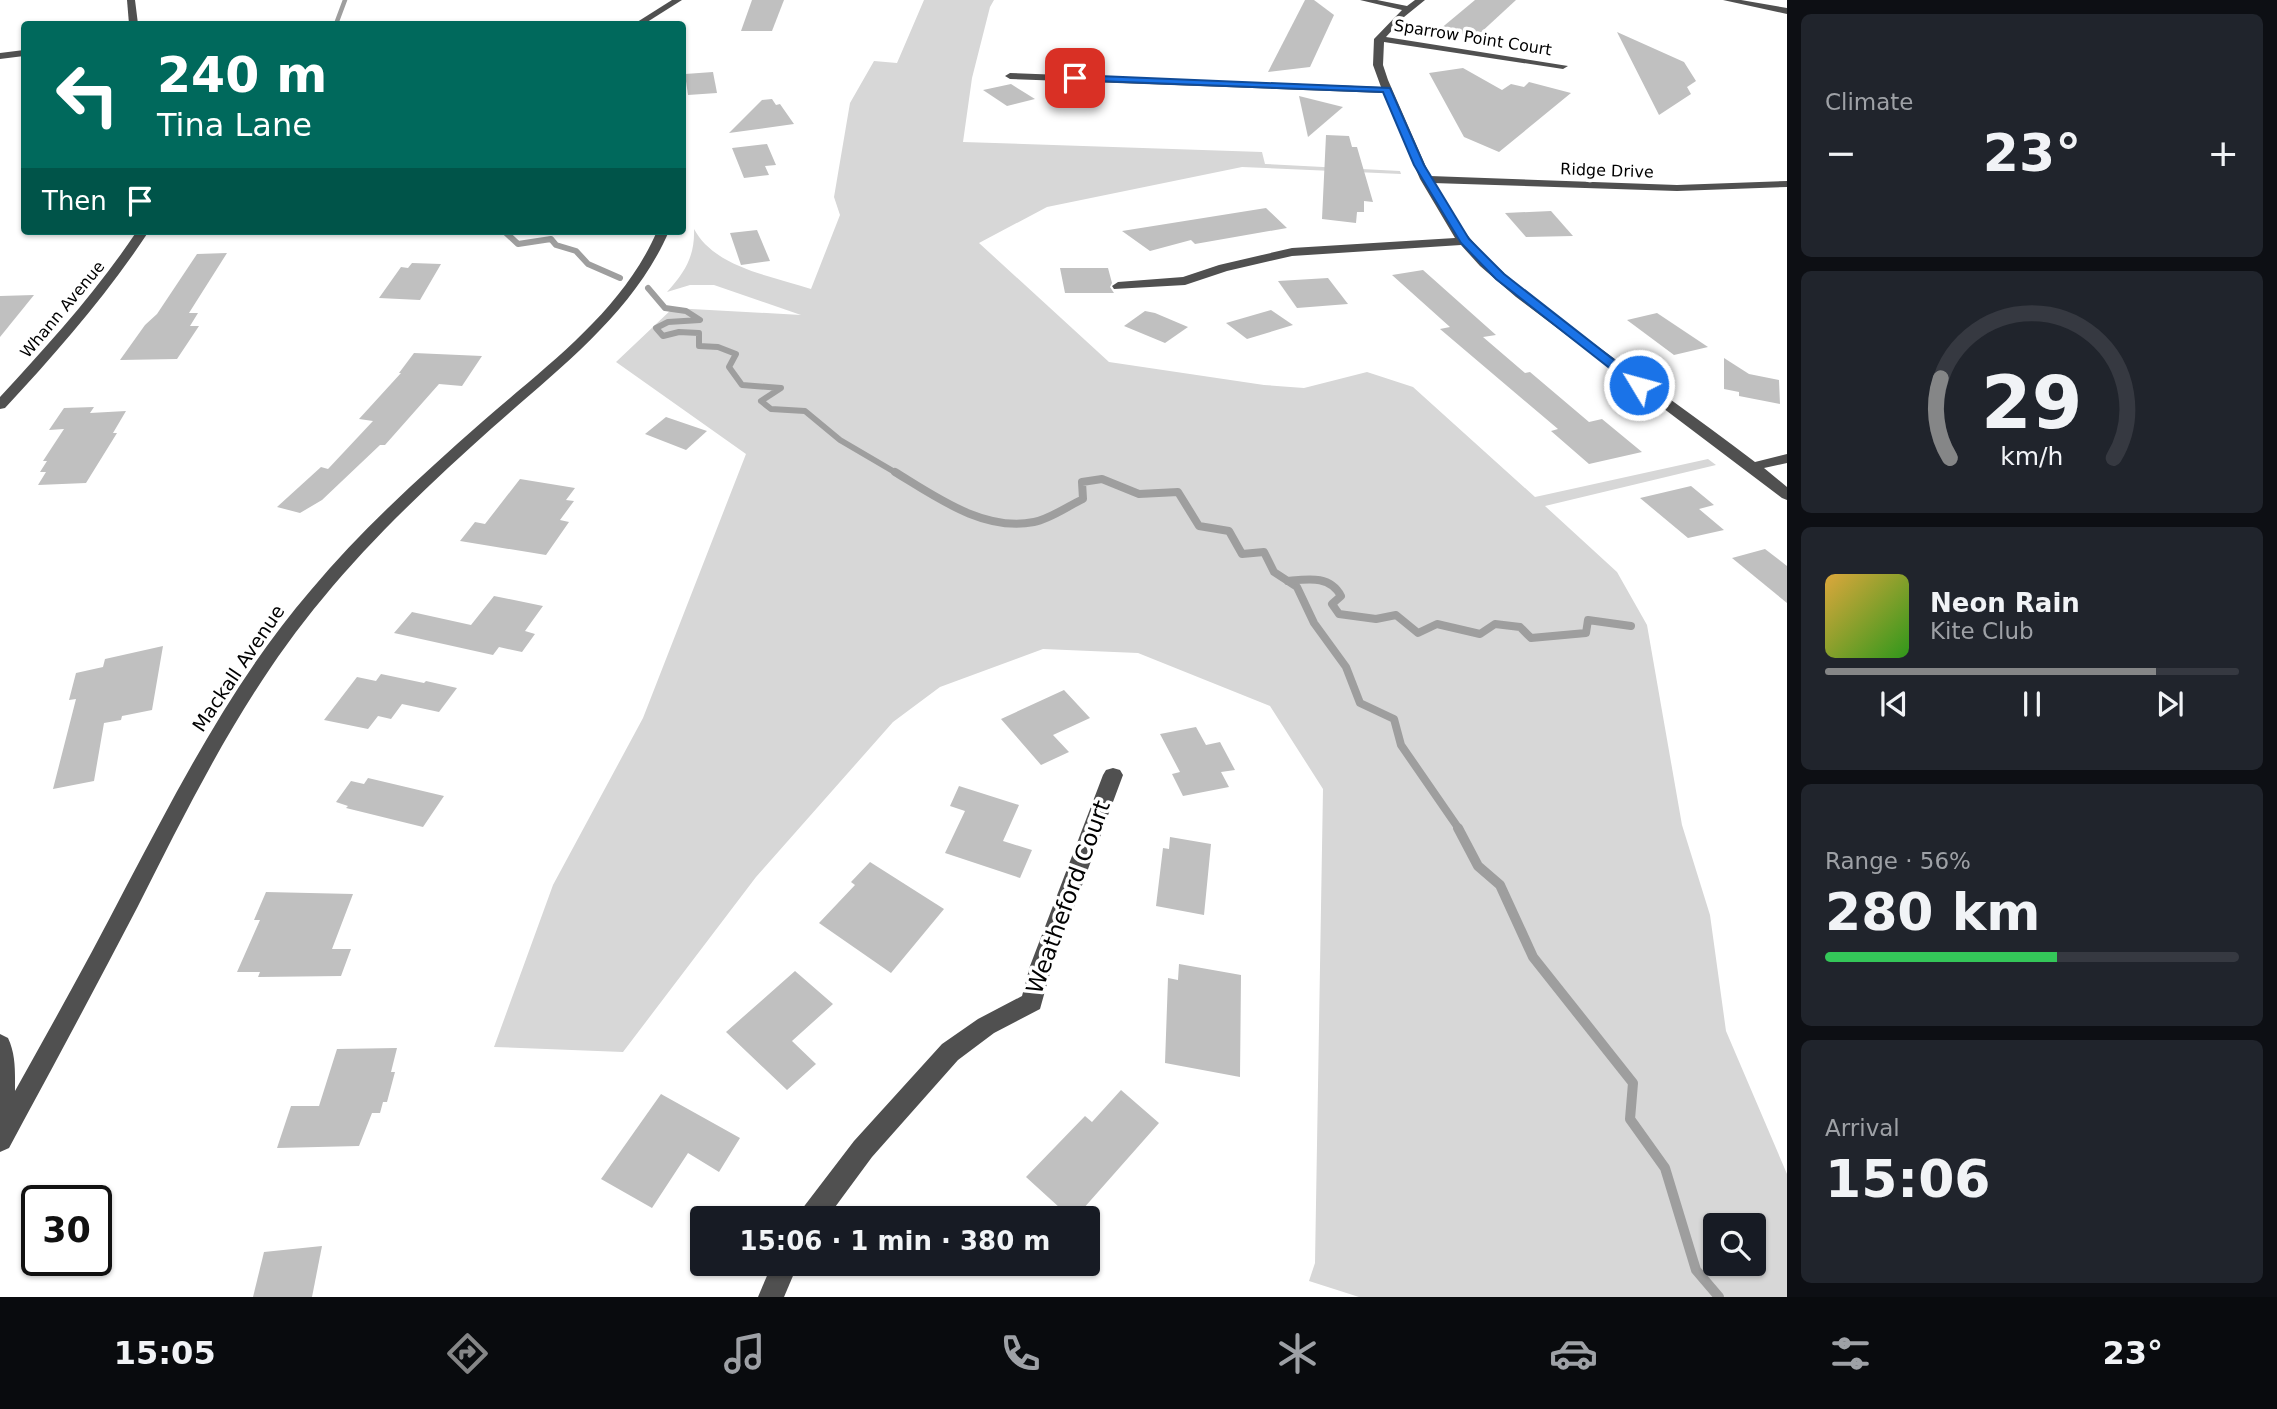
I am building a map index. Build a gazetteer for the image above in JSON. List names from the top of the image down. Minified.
{"streets":{"street":["Sparrow Point Court","Ridge Drive","Whann Avenue","Mackall Avenue","Weatheford Court"]},"page":{"tile":["Climate",["Range · 56%","280 km"],["Arrival","15:06"]],"turn":["240 m","Tina Lane"],"heat":["−","23°","+"],"then":"Then","song":["Neon Rain","Kite Club"],"limit":"30","trip":"15:06 · 1 min · 380 m","tabs":["15:05","23°"],"gauge":["29","km/h"]}}
